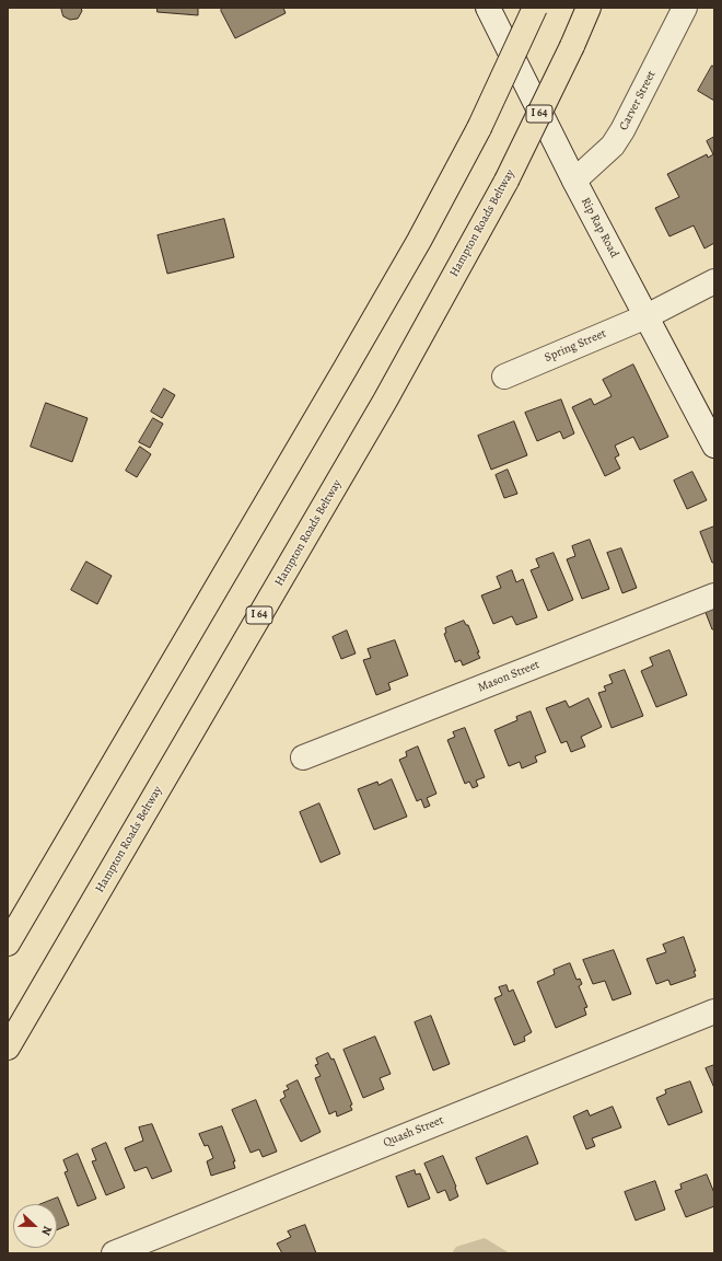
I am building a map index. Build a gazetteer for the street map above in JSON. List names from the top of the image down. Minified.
{"streets":{"highway":["I 64","Hampton Roads Beltway"],"street":["Carver Street","Rip Rap Road","Spring Street","Mason Street","Quash Street"]},"crossings":[["Carver Street","Rip Rap Road"],["Rip Rap Road","Spring Street"]],"north":"right"}
